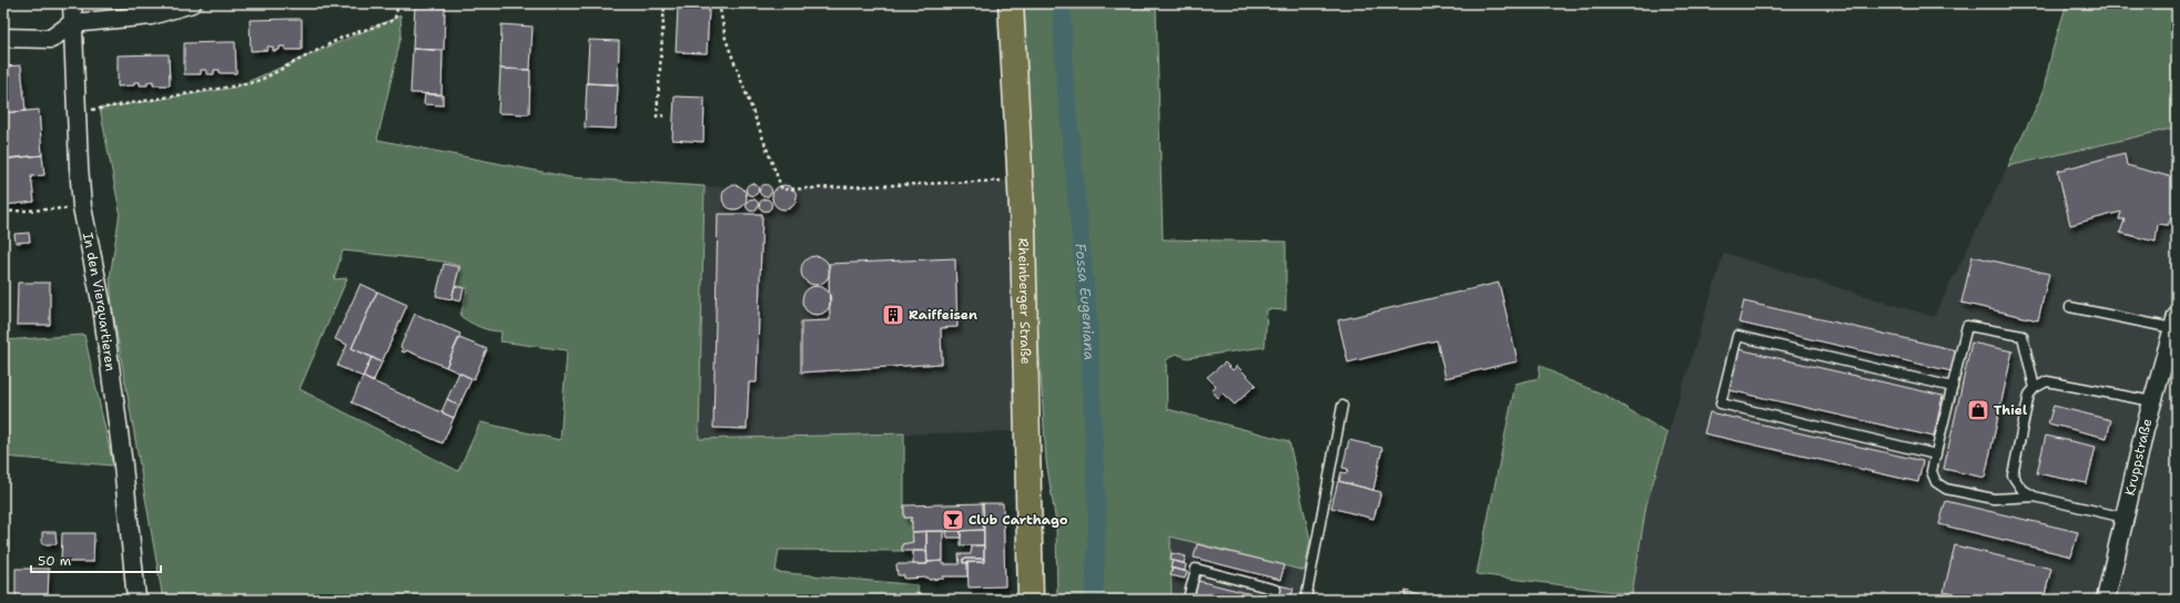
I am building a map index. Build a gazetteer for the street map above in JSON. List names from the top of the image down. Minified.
{"streets":{"main road":["Rheinberger Straße"],"street":["In den Vierquartieren","Kruppstraße"]},"water":["Fossa Eugeniana"],"places":{"building":["Raiffeisen"],"shop":["Thiel"],"bar":["Club Carthago"]},"scale_bar":"50 m"}
